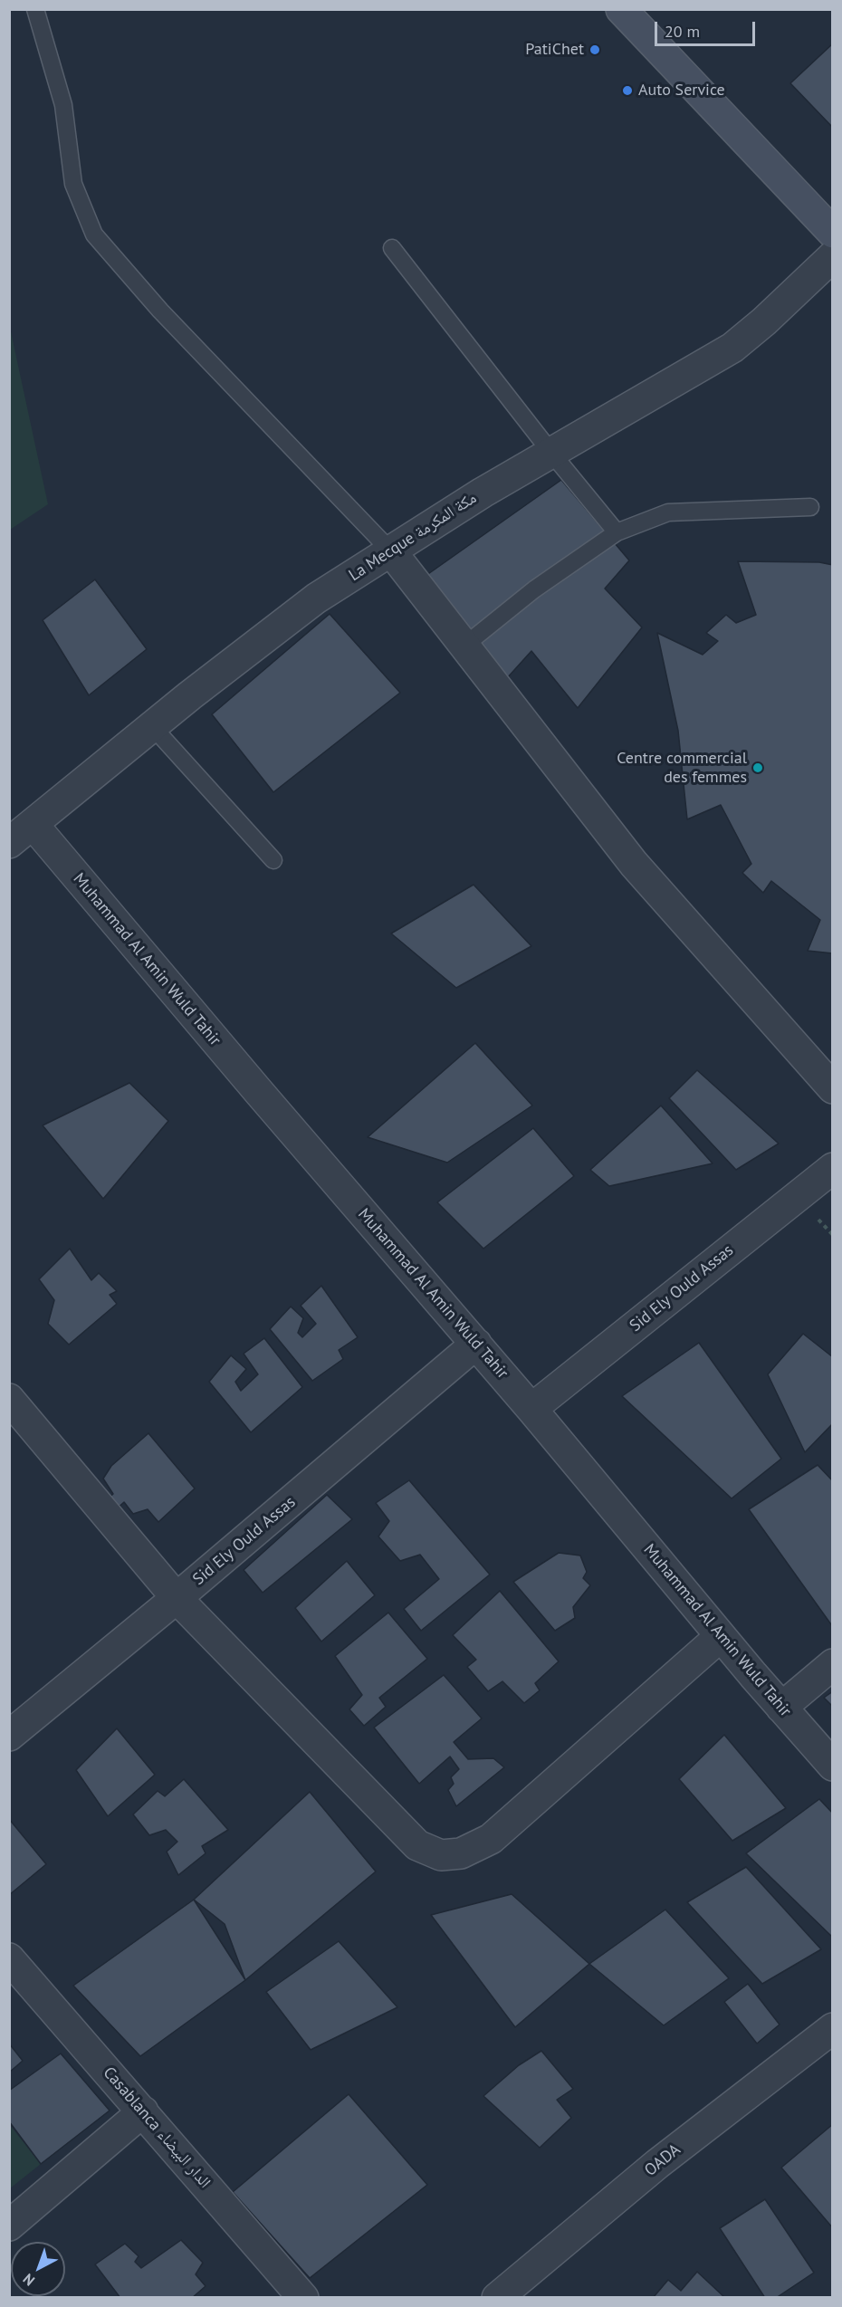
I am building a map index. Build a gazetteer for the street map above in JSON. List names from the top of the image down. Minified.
{"streets":{"street":["La Mecque مكة المكرمة","Muhammad Al Amin Wuld Tahir","Sid Ely Ould Assas","Casablanca الدار البيضاء","OADA"]},"crossings":[["La Mecque مكة المكرمة","Muhammad Al Amin Wuld Tahir"],["Muhammad Al Amin Wuld Tahir","Sid Ely Ould Assas"]],"places":["PatiChet","Auto Service","Centre commercial des femmes"],"scale_bar":"20 m","north":"bottom left"}
